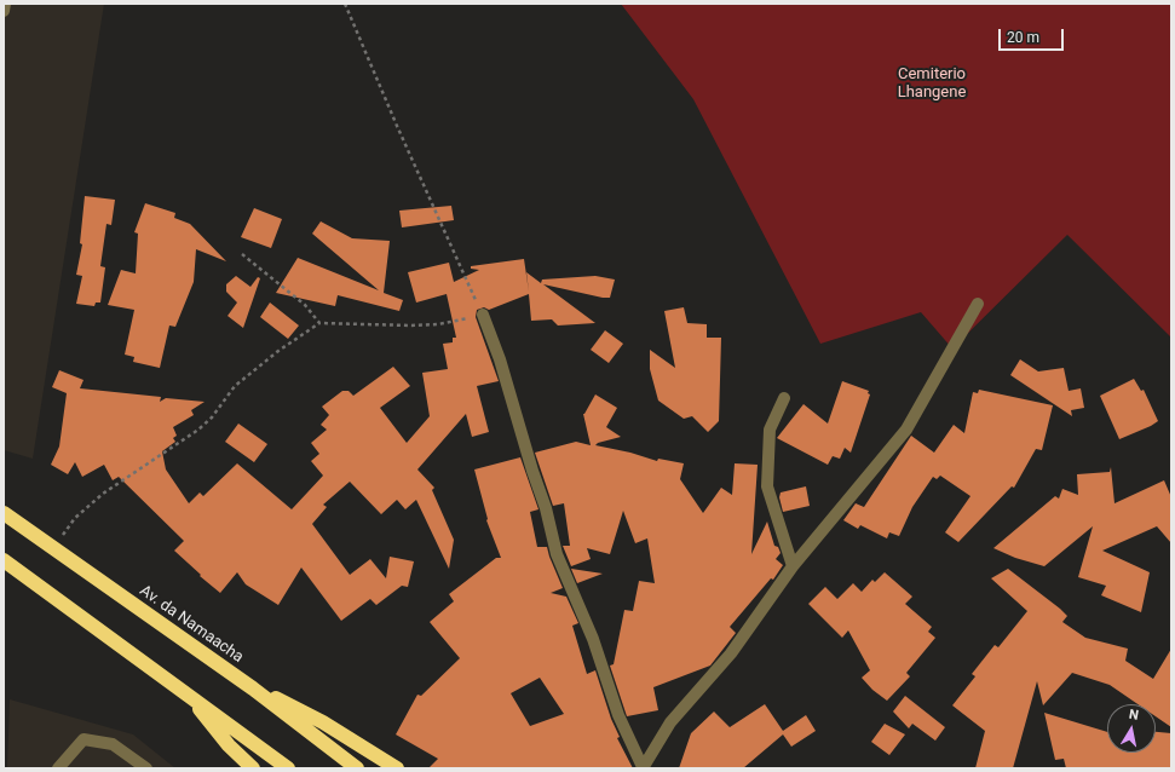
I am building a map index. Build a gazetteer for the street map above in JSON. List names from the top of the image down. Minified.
{"streets":{"highway":["Av. da Namaacha"]},"parks":["Cemiterio Lhangene"],"scale_bar":"20 m","north":"top"}
